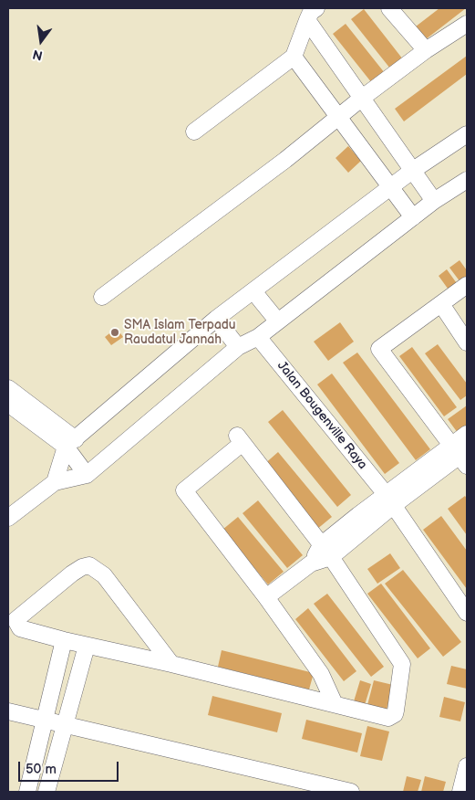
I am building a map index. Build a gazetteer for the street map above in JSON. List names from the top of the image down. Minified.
{"streets":{"street":["Jalan Bougenville Raya"]},"places":["SMA Islam Terpadu Raudatul Jannah"],"scale_bar":"50 m","north":"bottom"}
